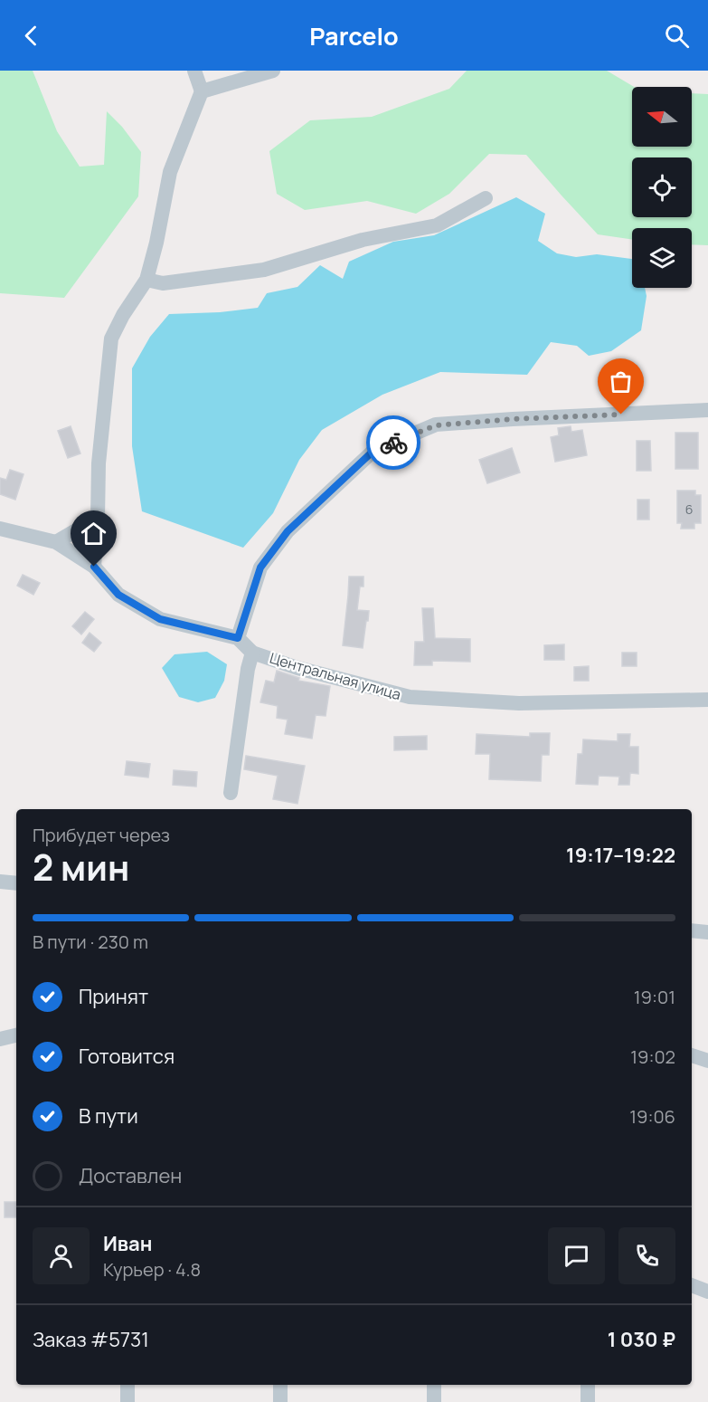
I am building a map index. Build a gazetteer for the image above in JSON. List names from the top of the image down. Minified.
{"streets":{"street":["Центральная улица"]},"house_numbers":["6"],"north":"left","page":{"header":"Parcelo","heading":["2 мин","Прибудет через","19:17–19:22"],"panel":["Иван","Курьер · 4.8","Заказ #5731","1 030 ₽"],"bar":"В пути · 230 m","list":[["Принят","19:01"],["Готовится","19:02"],["В пути","19:06"],"Доставлен"]}}
